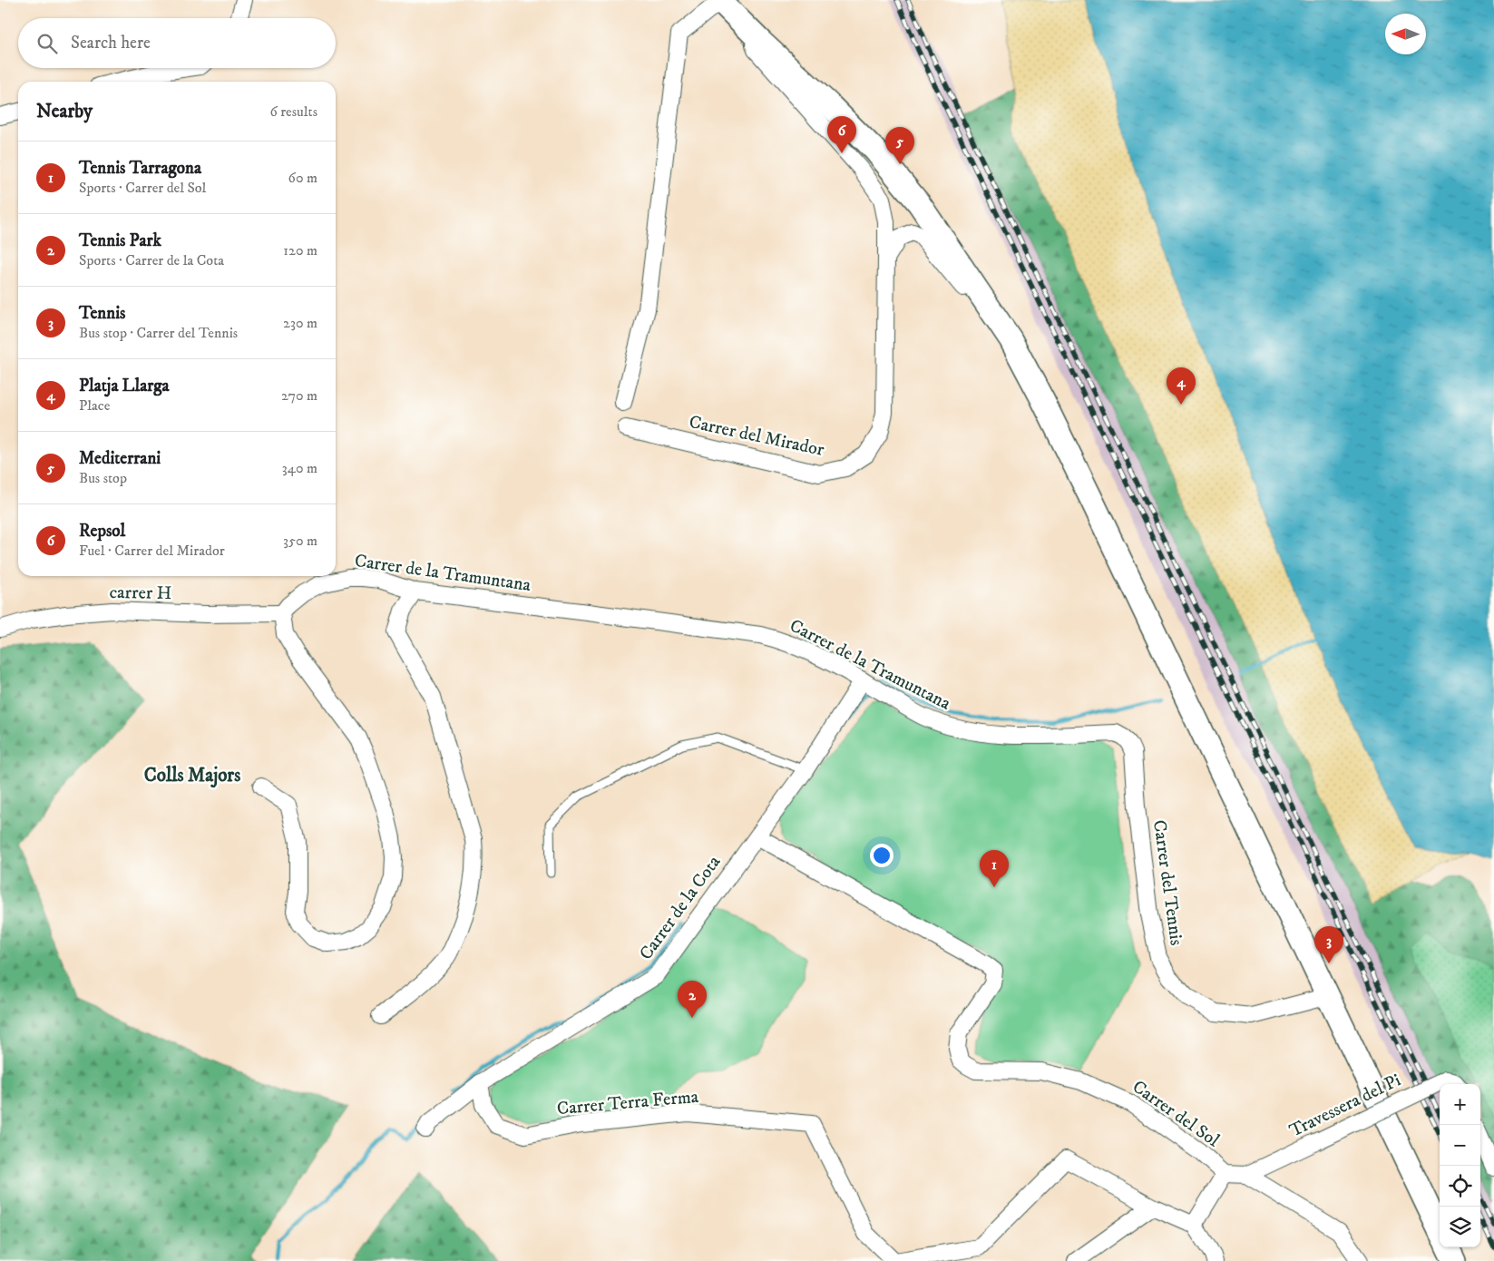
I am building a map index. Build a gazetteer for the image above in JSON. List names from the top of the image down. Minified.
{"streets":{"street":["Carrer del Mirador","Carrer de la Tramuntana","carrer H","Carrer del Tennis","Carrer de la Cota","Carrer Terra Ferma","Travessera del Pi","Carrer del Sol"]},"crossings":[["Carrer de la Tramuntana","carrer H"],["Carrer de la Tramuntana","Carrer del Tennis"],["Carrer de la Tramuntana","Carrer de la Cota"],["Carrer de la Cota","Carrer Terra Ferma"],["Carrer de la Cota","Carrer del Sol"],["Travessera del Pi","Carrer del Sol"]],"districts":["Colls Majors"],"north":"left","page":{"search":"Search here","heading":["Nearby","6 results"],"pins":["6","5","4","1","3","2"],"list":[{"mark":"1","name":"Tennis Tarragona","note":"Sports · Carrer del Sol","value":"60 m"},{"mark":"2","name":"Tennis Park","note":"Sports · Carrer de la Cota","value":"120 m"},{"mark":"3","name":"Tennis","note":"Bus stop · Carrer del Tennis","value":"230 m"},{"mark":"4","name":"Platja Llarga","note":"Place","value":"270 m"},{"mark":"5","name":"Mediterrani","note":"Bus stop","value":"340 m"},{"mark":"6","name":"Repsol","note":"Fuel · Carrer del Mirador","value":"350 m"}],"map_buttons":["+","−"]}}
